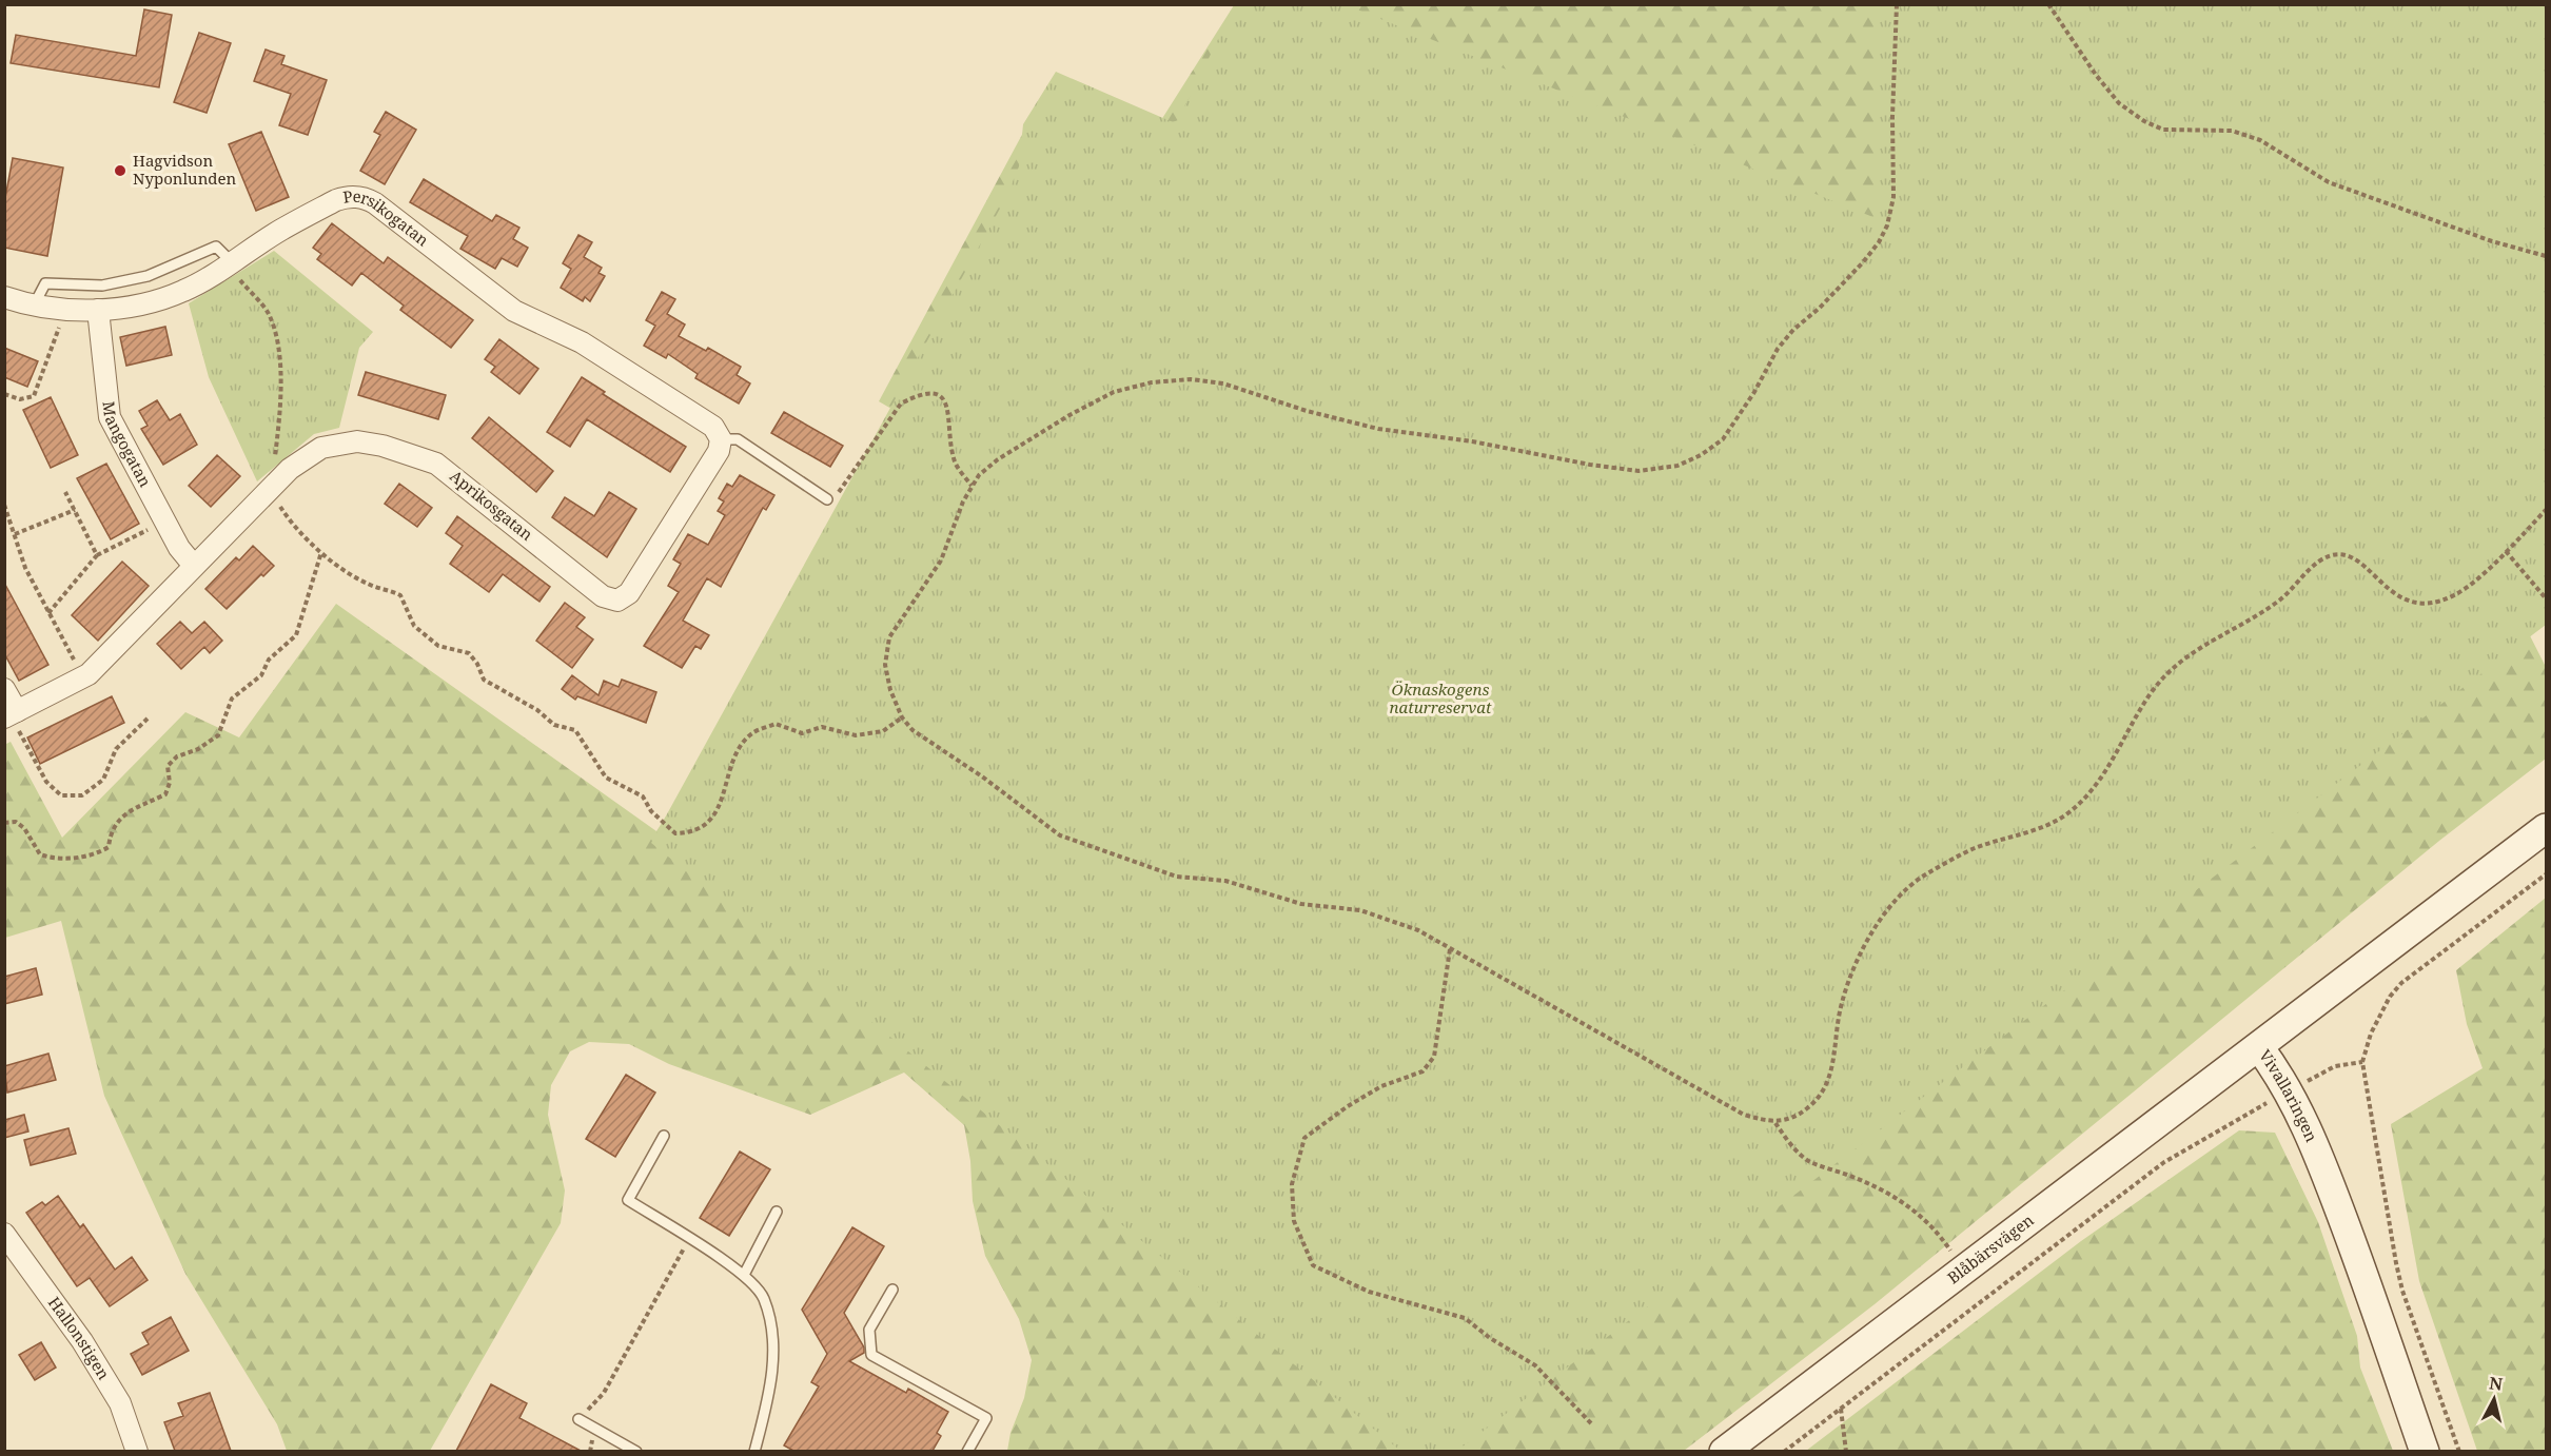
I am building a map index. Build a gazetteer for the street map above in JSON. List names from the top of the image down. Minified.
{"streets":{"street":["Persikogatan","Mangogatan","Aprikosgatan","Vivallaringen","Blåbärsvägen","Hallonstigen"]},"crossings":[["Persikogatan","Mangogatan"],["Persikogatan","Aprikosgatan"],["Mangogatan","Aprikosgatan"],["Vivallaringen","Blåbärsvägen"]],"parks":["Öknaskogens naturreservat"],"places":["Hagvidson Nyponlunden"],"north":"top"}
